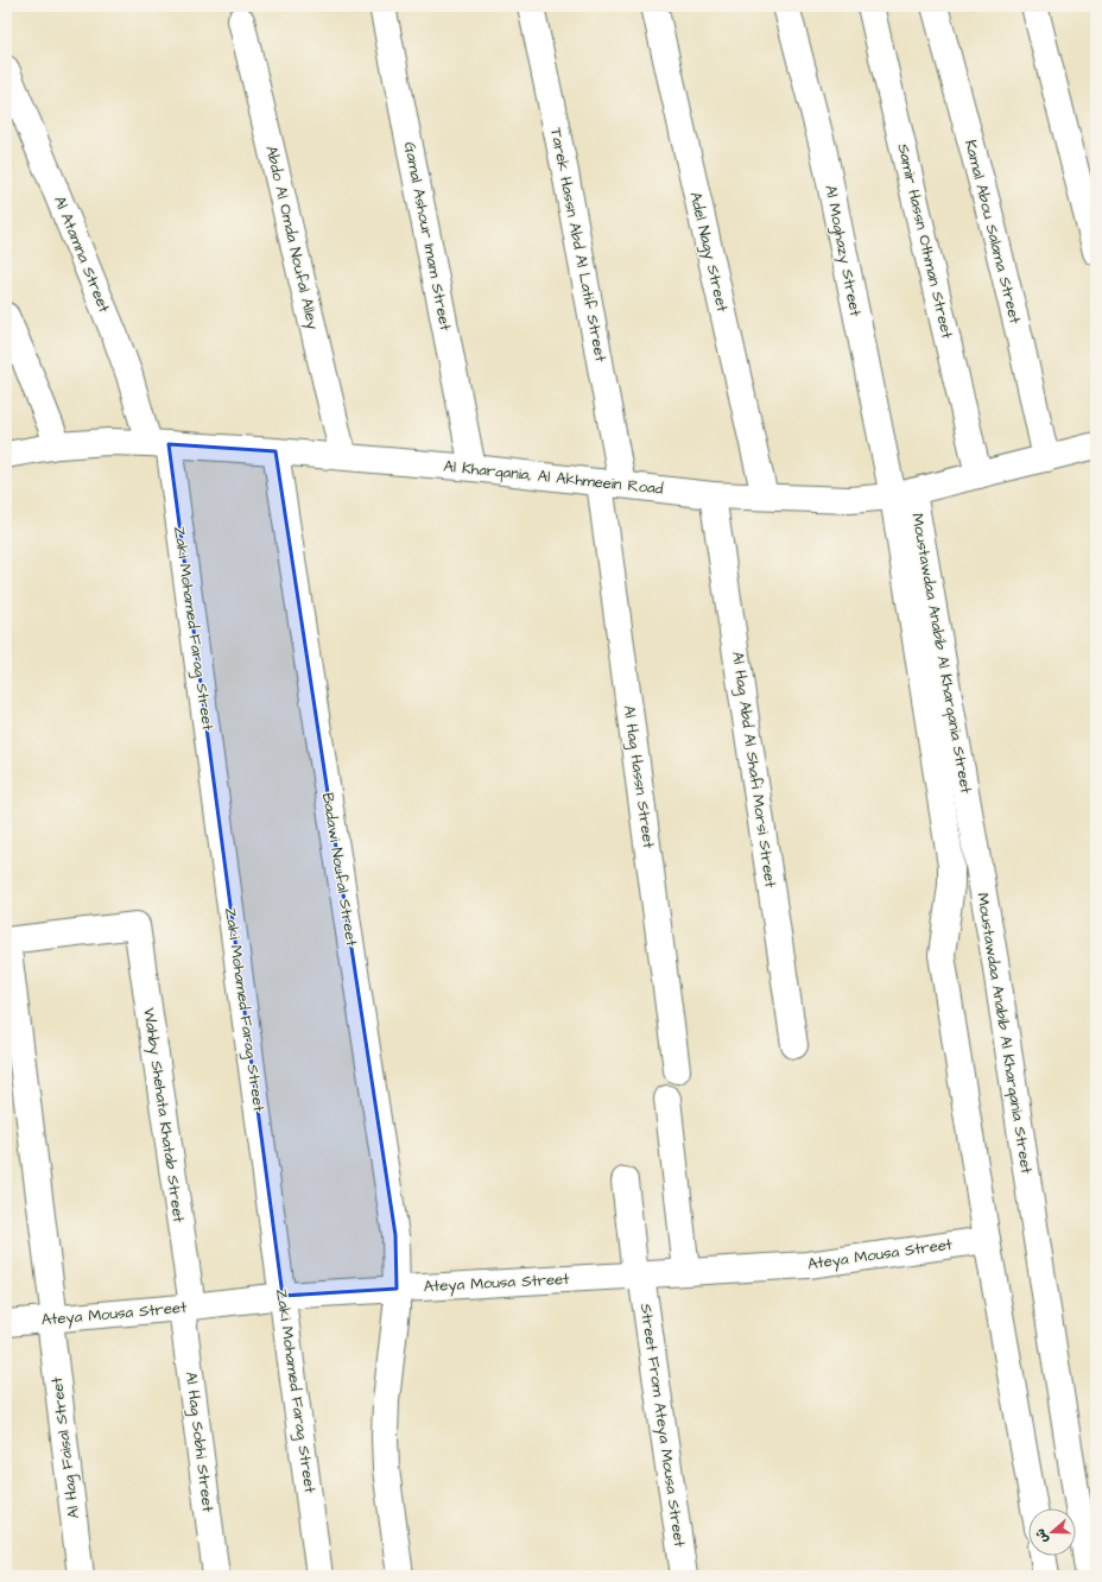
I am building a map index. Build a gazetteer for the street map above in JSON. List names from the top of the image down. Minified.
{"streets":{"street":["Kamal Abou Salama Street","Gamal Ashour Imam Street","Abdo Al Omda Noufal Alley","Samir Hassn Othman Street","Tarek Hassn Abd Al Latif Street","Al Moghazy Street","Adel Nagy Street","Al Atamna Street","Al Kharqania, Al Akhmeein Road","Zaki Mohamed Farag Street","Moustawdaa Anabib Al Kharqania Street","Al Hag Abd Al Shafi Morsi Street","Al Hag Hassn Street","Badawi Noufal Street","Wahby Shehata Khatab Street","Ateya Mousa Street","Street From Ateya Mousa Street","Al Hag Sobhi Street","Al Hag Faisal Street"]},"crossings":[["Kamal Abou Salama Street","Al Kharqania, Al Akhmeein Road"],["Gamal Ashour Imam Street","Al Kharqania, Al Akhmeein Road"],["Abdo Al Omda Noufal Alley","Al Kharqania, Al Akhmeein Road"],["Samir Hassn Othman Street","Al Kharqania, Al Akhmeein Road"],["Tarek Hassn Abd Al Latif Street","Al Kharqania, Al Akhmeein Road"],["Tarek Hassn Abd Al Latif Street","Al Hag Hassn Street"],["Al Moghazy Street","Al Kharqania, Al Akhmeein Road"],["Al Moghazy Street","Moustawdaa Anabib Al Kharqania Street"],["Adel Nagy Street","Al Kharqania, Al Akhmeein Road"],["Al Atamna Street","Al Kharqania, Al Akhmeein Road"],["Al Atamna Street","Zaki Mohamed Farag Street"],["Al Kharqania, Al Akhmeein Road","Zaki Mohamed Farag Street"],["Al Kharqania, Al Akhmeein Road","Moustawdaa Anabib Al Kharqania Street"],["Al Kharqania, Al Akhmeein Road","Al Hag Abd Al Shafi Morsi Street"],["Al Kharqania, Al Akhmeein Road","Al Hag Hassn Street"],["Al Kharqania, Al Akhmeein Road","Badawi Noufal Street"],["Zaki Mohamed Farag Street","Ateya Mousa Street"],["Moustawdaa Anabib Al Kharqania Street","Ateya Mousa Street"],["Badawi Noufal Street","Ateya Mousa Street"],["Wahby Shehata Khatab Street","Ateya Mousa Street"],["Wahby Shehata Khatab Street","Al Hag Sobhi Street"],["Wahby Shehata Khatab Street","Al Hag Faisal Street"],["Ateya Mousa Street","Street From Ateya Mousa Street"],["Ateya Mousa Street","Al Hag Sobhi Street"],["Ateya Mousa Street","Al Hag Faisal Street"]],"north":"left"}
